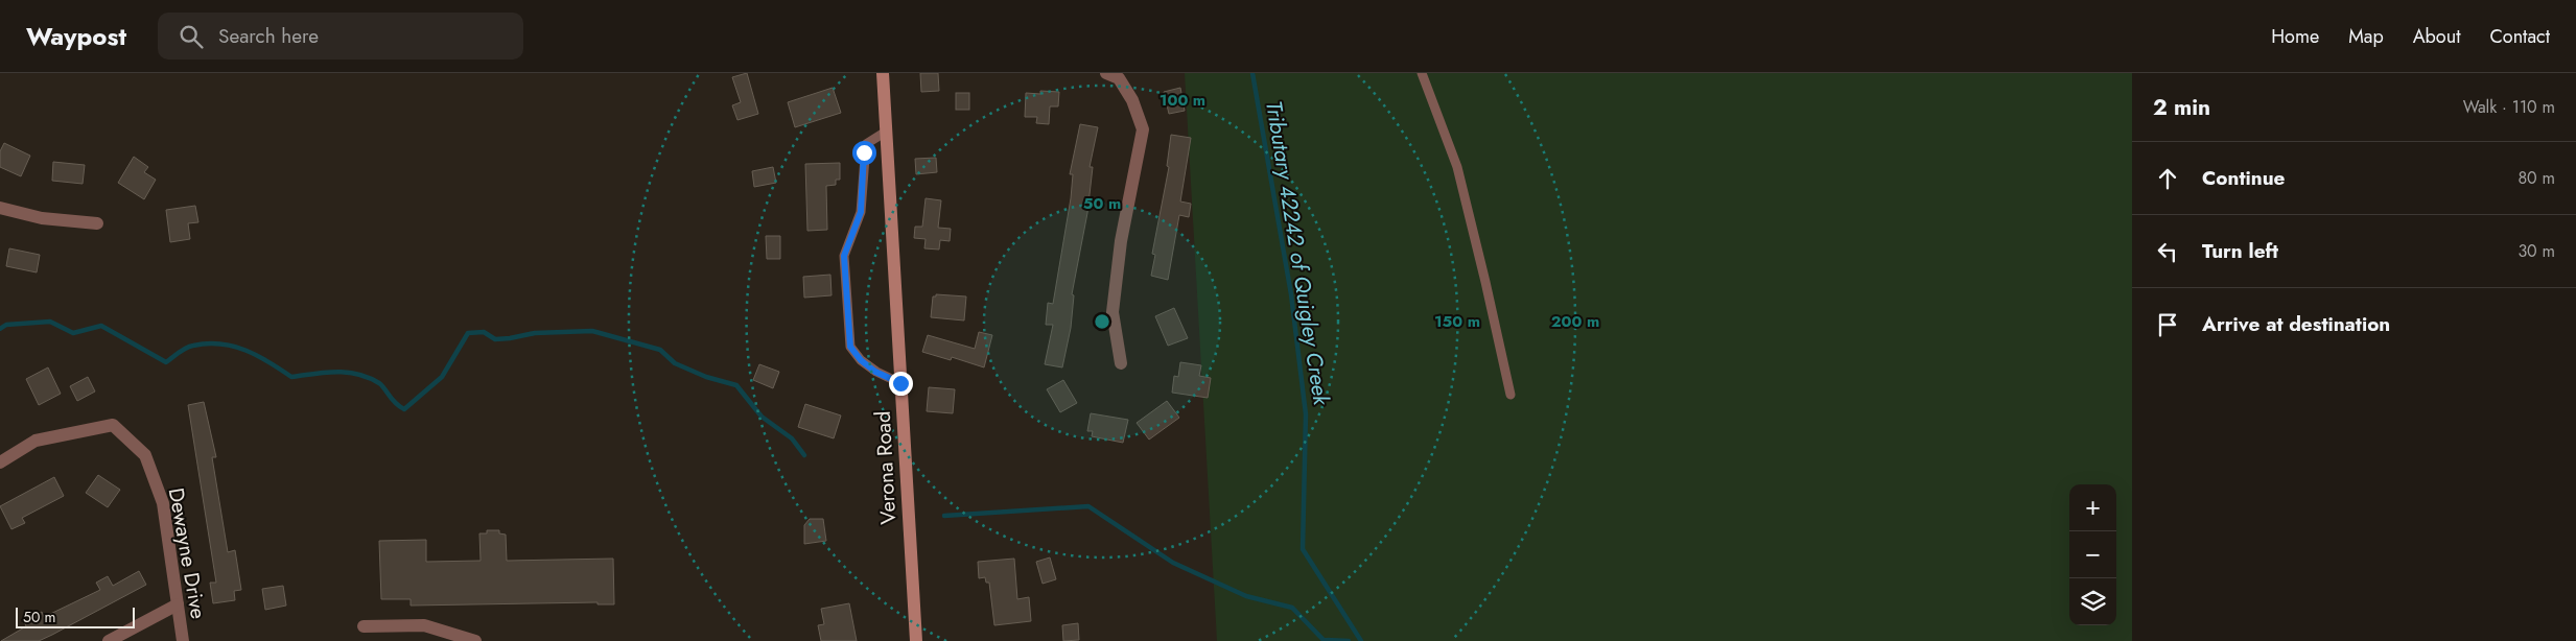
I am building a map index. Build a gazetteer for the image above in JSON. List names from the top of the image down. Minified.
{"streets":{"street":["Verona Road","Dewayne Drive"]},"water":["Tributary 42242 of Quigley Creek"],"scale_bar":"50 m","page":{"header":"Waypost","search":"Search here","nav":["Home","Map","About","Contact"],"heading":["2 min","Walk · 110 m"],"list":[["Continue","80 m"],["Turn left","30 m"],"Arrive at destination"],"map_buttons":["+","−"],"scale":"50 m"},"rings":["100 m","50 m","150 m","200 m"]}
